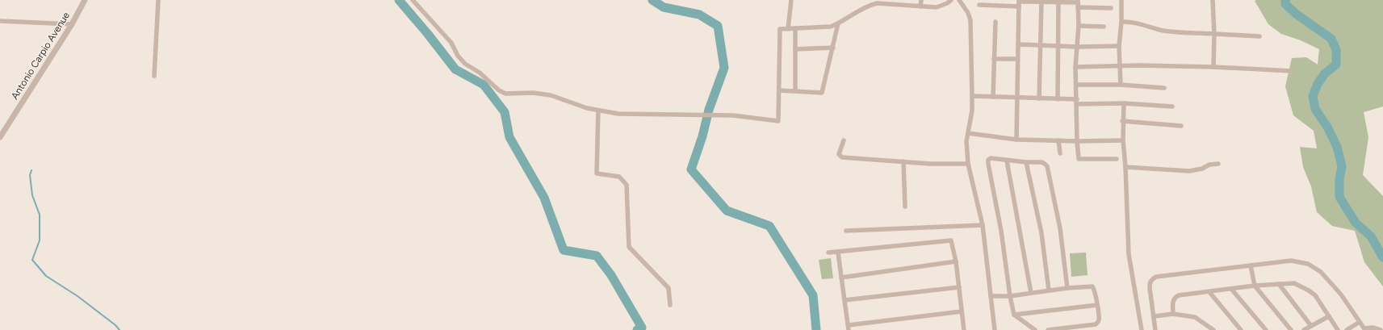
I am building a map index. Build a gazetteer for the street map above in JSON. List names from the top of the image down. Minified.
{"streets":{"street":["Antonio Carpio Avenue"]}}
